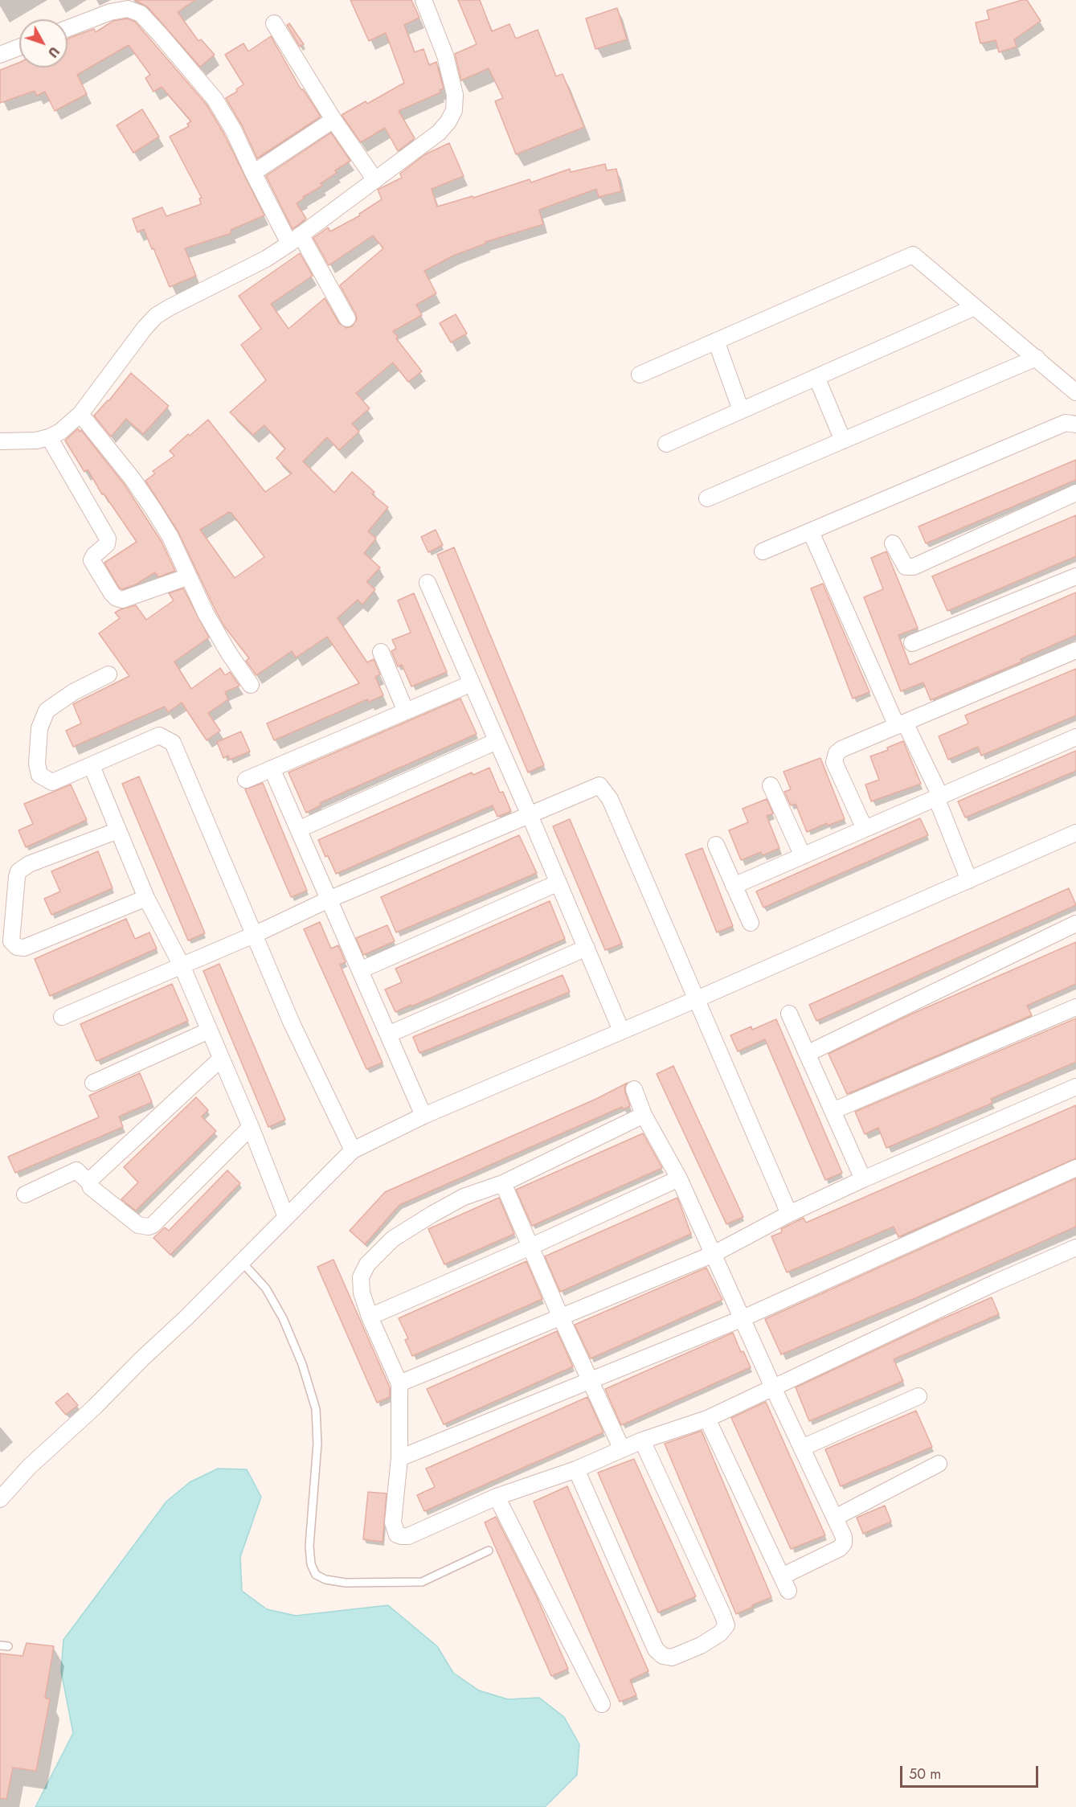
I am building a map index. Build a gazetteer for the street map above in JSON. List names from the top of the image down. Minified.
{"scale_bar":"50 m","north":"bottom right"}
